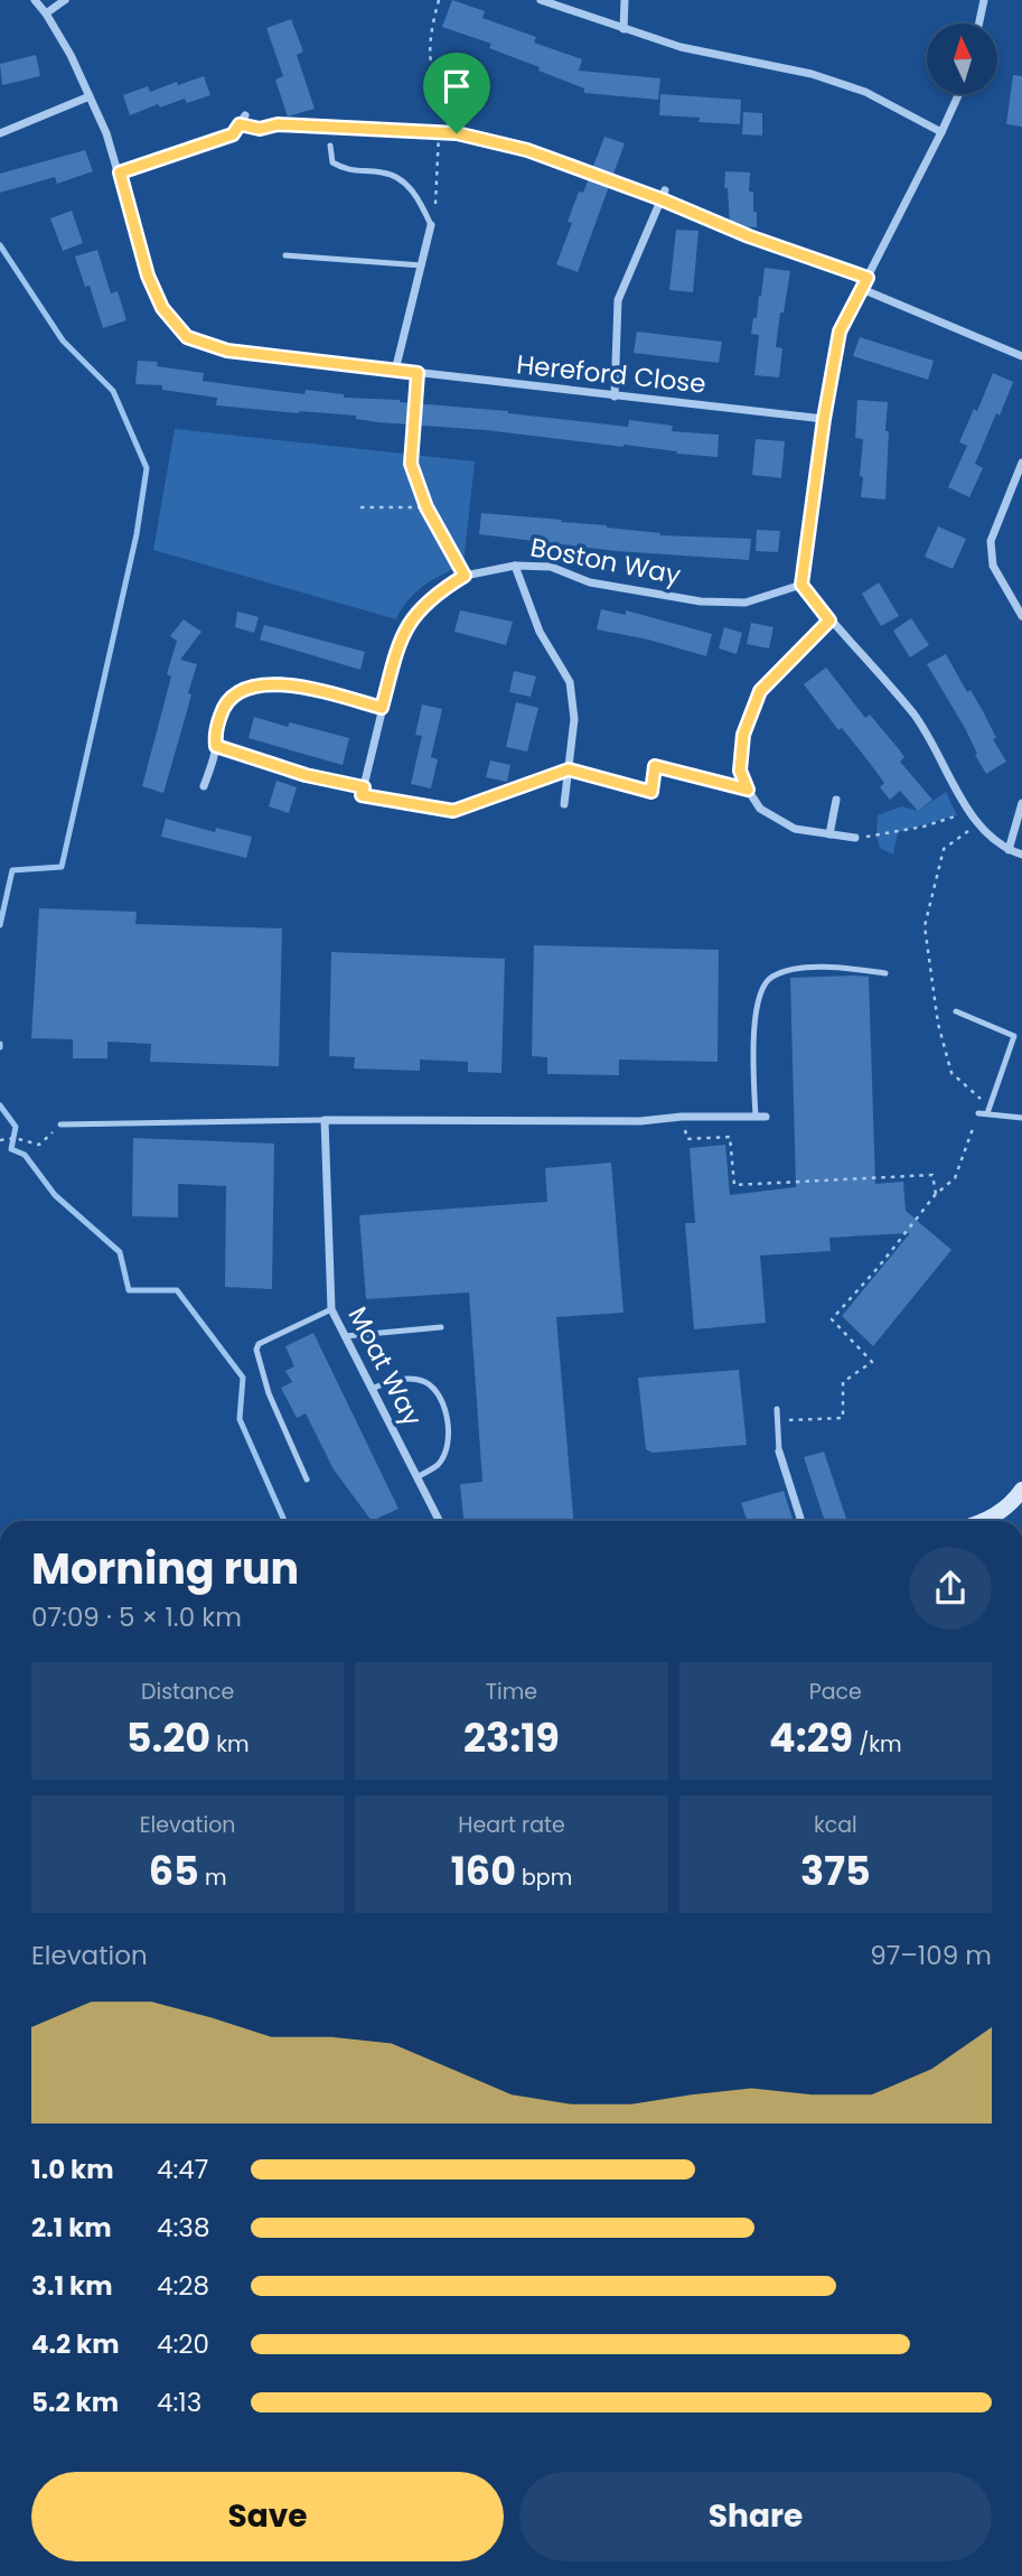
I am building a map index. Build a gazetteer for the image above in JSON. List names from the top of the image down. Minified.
{"streets":{"street":["Hereford Close","Boston Way","Moat Way"]},"north":"top","page":{"heading":["Morning run","07:09 · 5 × 1.0 km"],"stats":[["Distance","5.20 km"],["Time","23:19"],["Pace","4:29 /km"],["Elevation","65 m"],["Heart rate","160 bpm"],["kcal","375"]],"chart":["Elevation","97–109 m"],"list":[{"name":"1.0 km","note":"4:47"},{"name":"2.1 km","note":"4:38"},{"name":"3.1 km","note":"4:28"},{"name":"4.2 km","note":"4:20"},{"name":"5.2 km","note":"4:13"}],"buttons":["Save","Share"]}}
